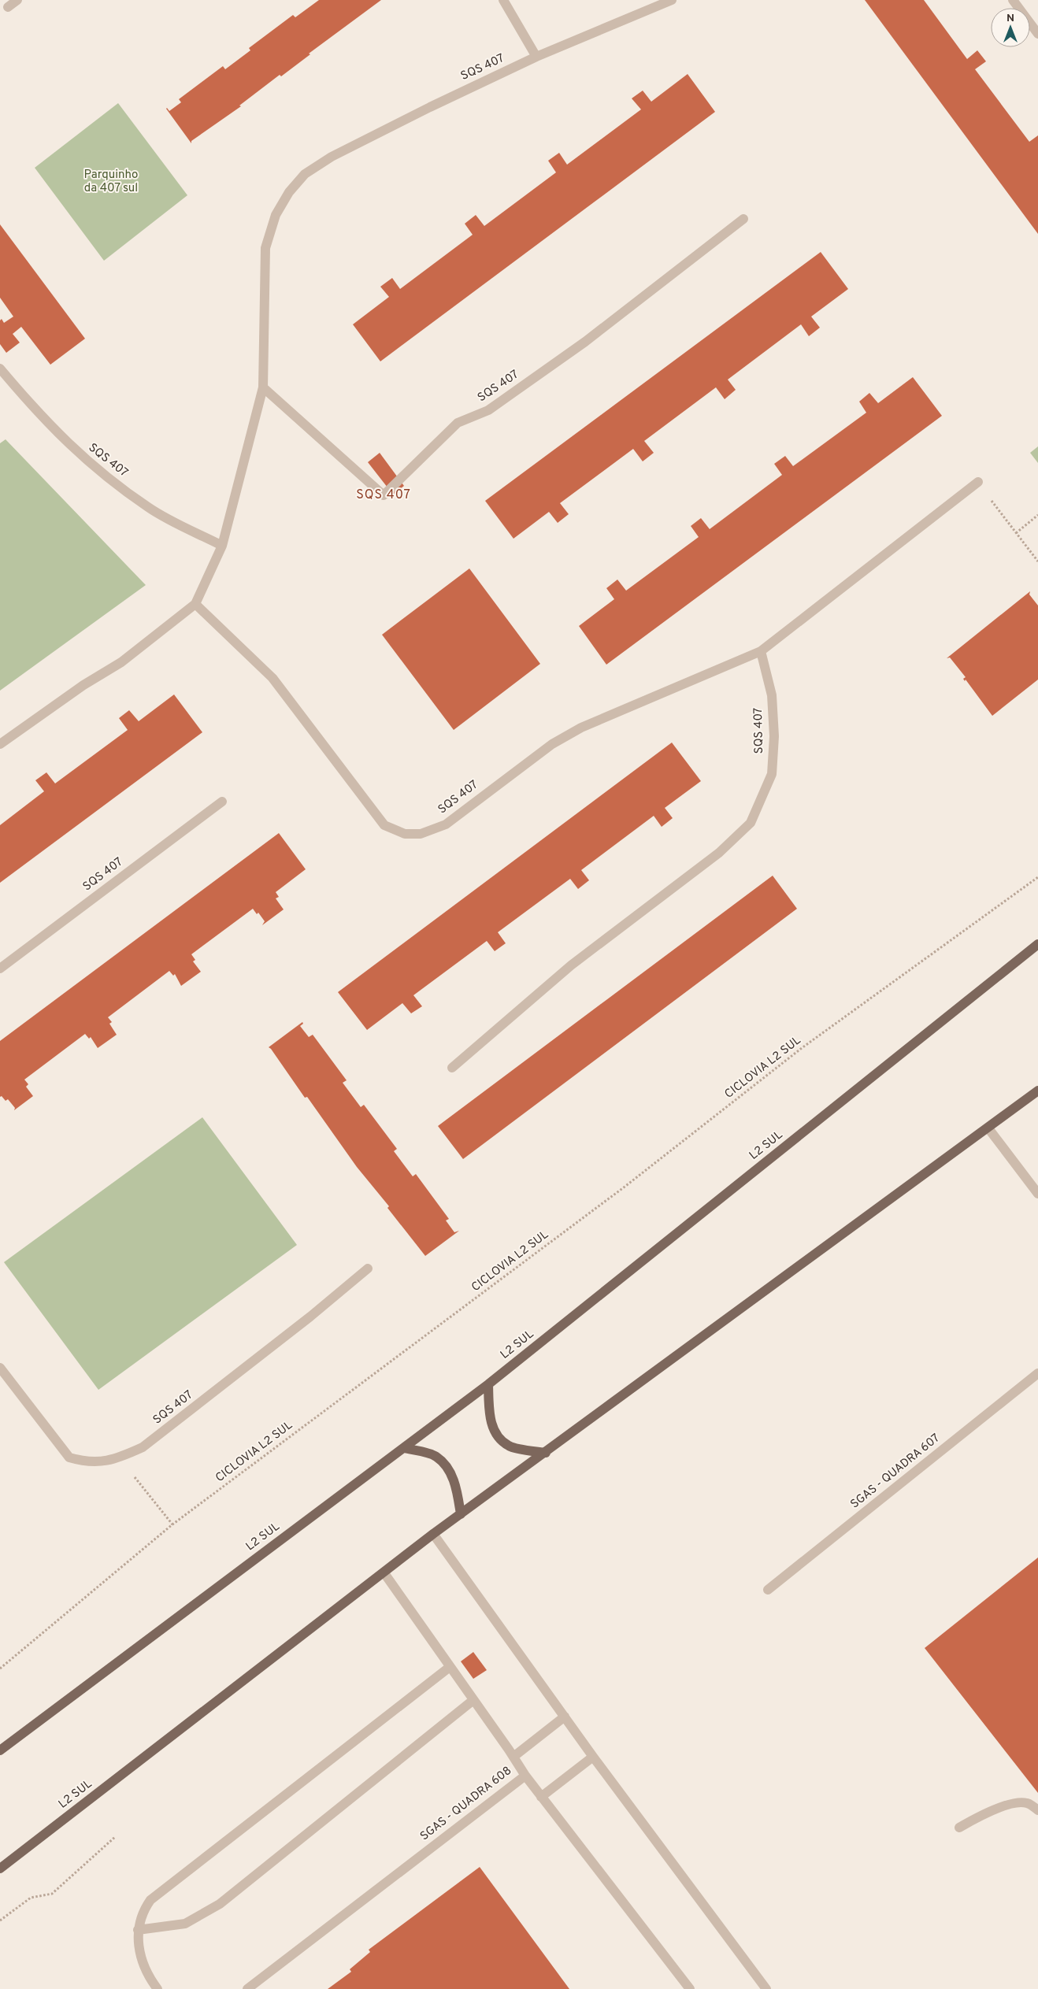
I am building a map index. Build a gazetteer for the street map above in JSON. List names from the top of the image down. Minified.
{"streets":{"main road":["L2 SUL"],"street":["SQS 407","SGAS - QUADRA 607","SGAS - QUADRA 608"],"path":["CICLOVIA L2 SUL"]},"crossings":[["L2 SUL","SGAS - QUADRA 608"]],"districts":["SQS 407"],"parks":["Parquinho da 407 sul"],"north":"top"}
